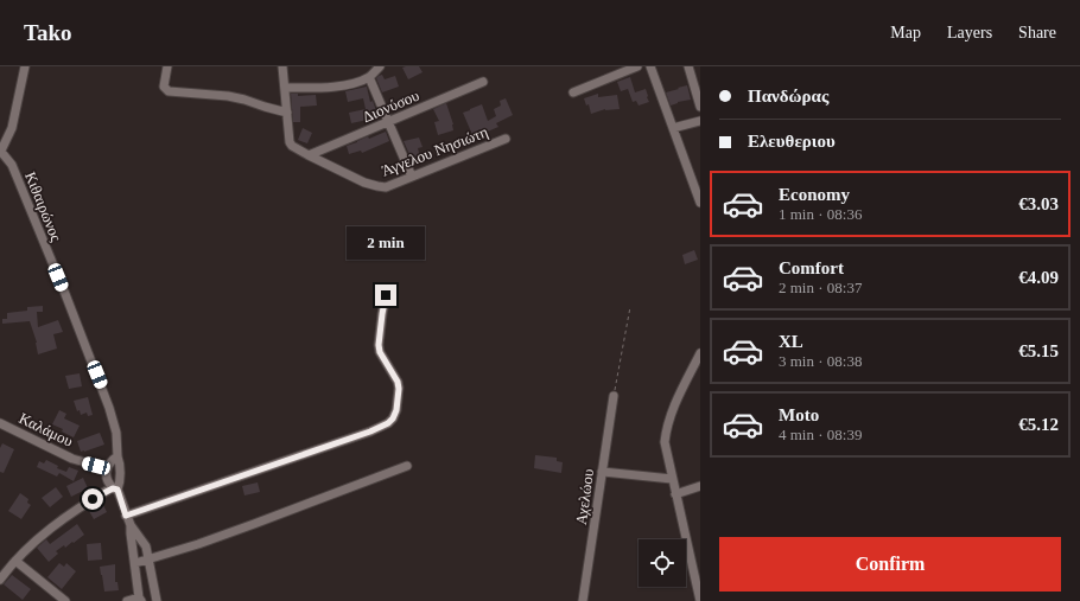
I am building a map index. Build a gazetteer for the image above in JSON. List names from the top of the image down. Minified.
{"streets":{"street":["Διονύσου","Άγγελου Νησιώτη","Κιθαιρώνος","Καλάμου","Αχελώου"]},"crossings":[["Διονύσου","Άγγελου Νησιώτη"]],"page":{"header":"Tako","nav":["Map","Layers","Share"],"banner":["Πανδώρας","Ελευθεριου"],"list":[{"name":"Economy","note":"1 min · 08:36","value":"€3.03"},{"name":"Comfort","note":"2 min · 08:37","value":"€4.09"},{"name":"XL","note":"3 min · 08:38","value":"€5.15"},{"name":"Moto","note":"4 min · 08:39","value":"€5.12"}],"bubble":"2 min","buttons":"Confirm"}}
